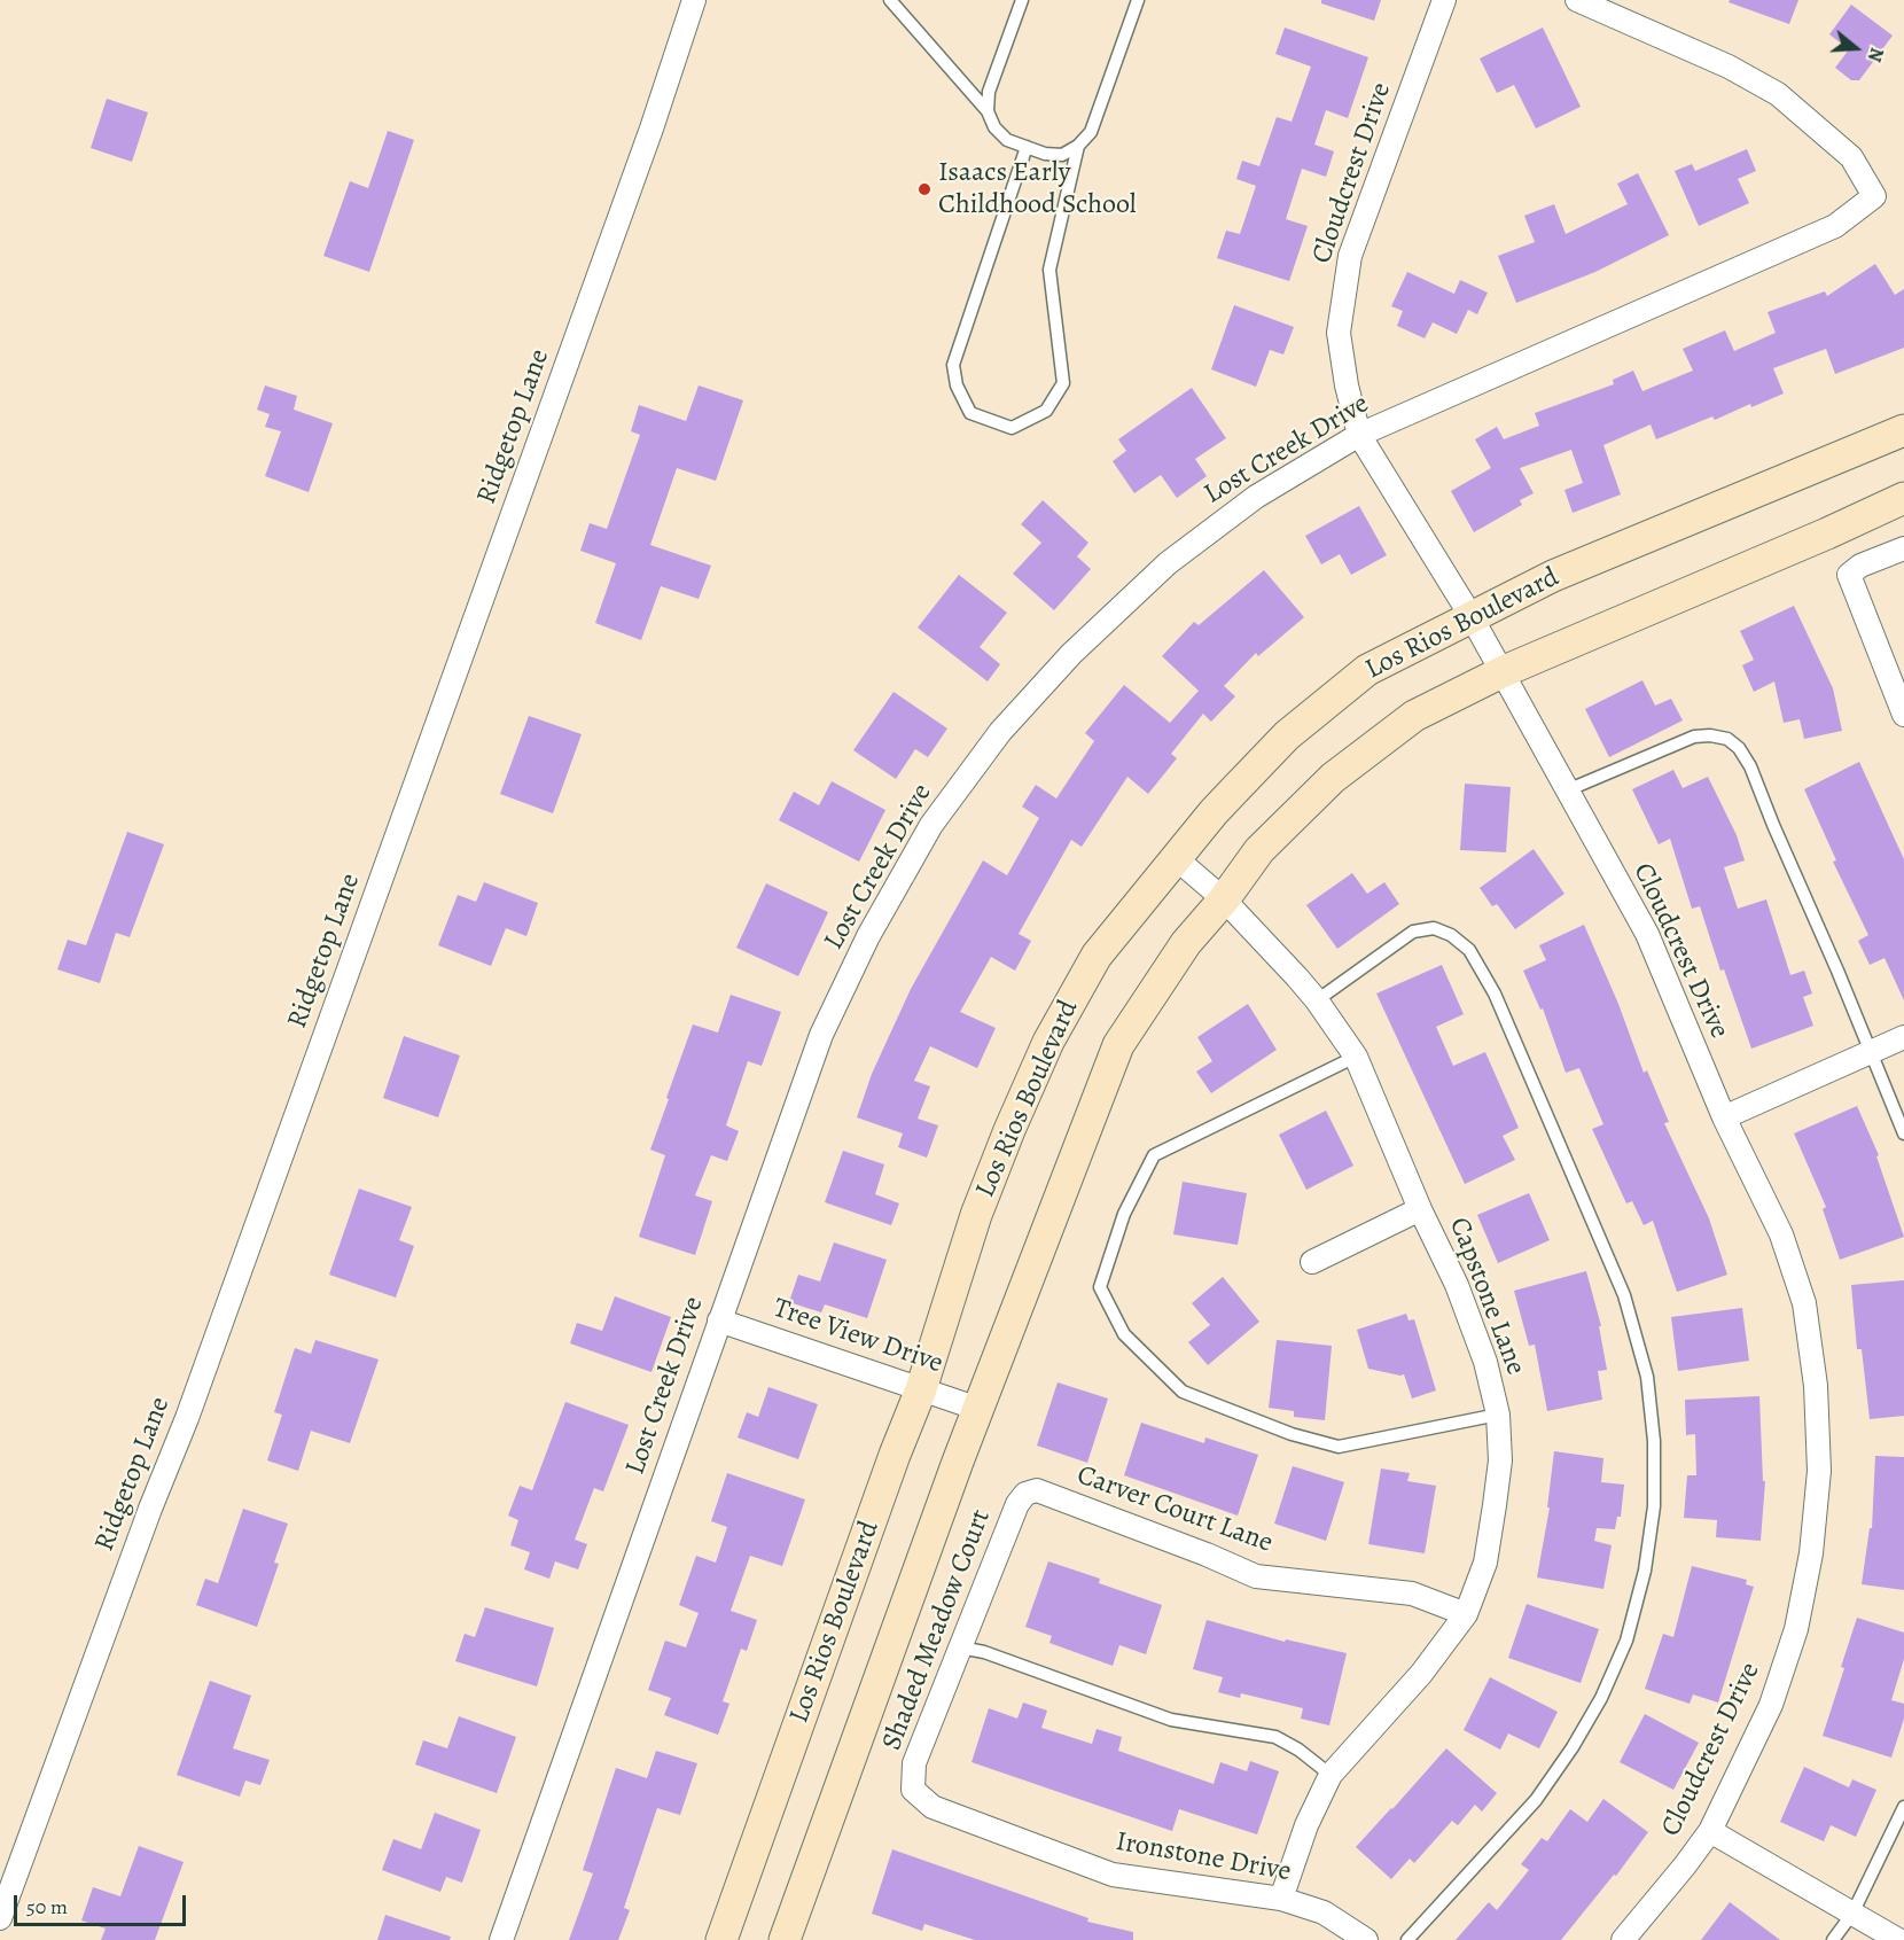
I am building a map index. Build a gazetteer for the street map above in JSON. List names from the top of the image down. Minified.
{"streets":{"main road":["Los Rios Boulevard"],"street":["Cloudcrest Drive","Ridgetop Lane","Lost Creek Drive","Capstone Lane","Tree View Drive","Carver Court Lane","Shaded Meadow Court","Ironstone Drive"]},"crossings":[["Cloudcrest Drive","Lost Creek Drive"],["Cloudcrest Drive","Los Rios Boulevard"],["Lost Creek Drive","Tree View Drive"],["Los Rios Boulevard","Capstone Lane"],["Los Rios Boulevard","Tree View Drive"],["Capstone Lane","Carver Court Lane"],["Capstone Lane","Ironstone Drive"],["Carver Court Lane","Shaded Meadow Court"],["Shaded Meadow Court","Ironstone Drive"]],"places":["Isaacs Early Childhood School"],"scale_bar":"50 m","north":"right"}
